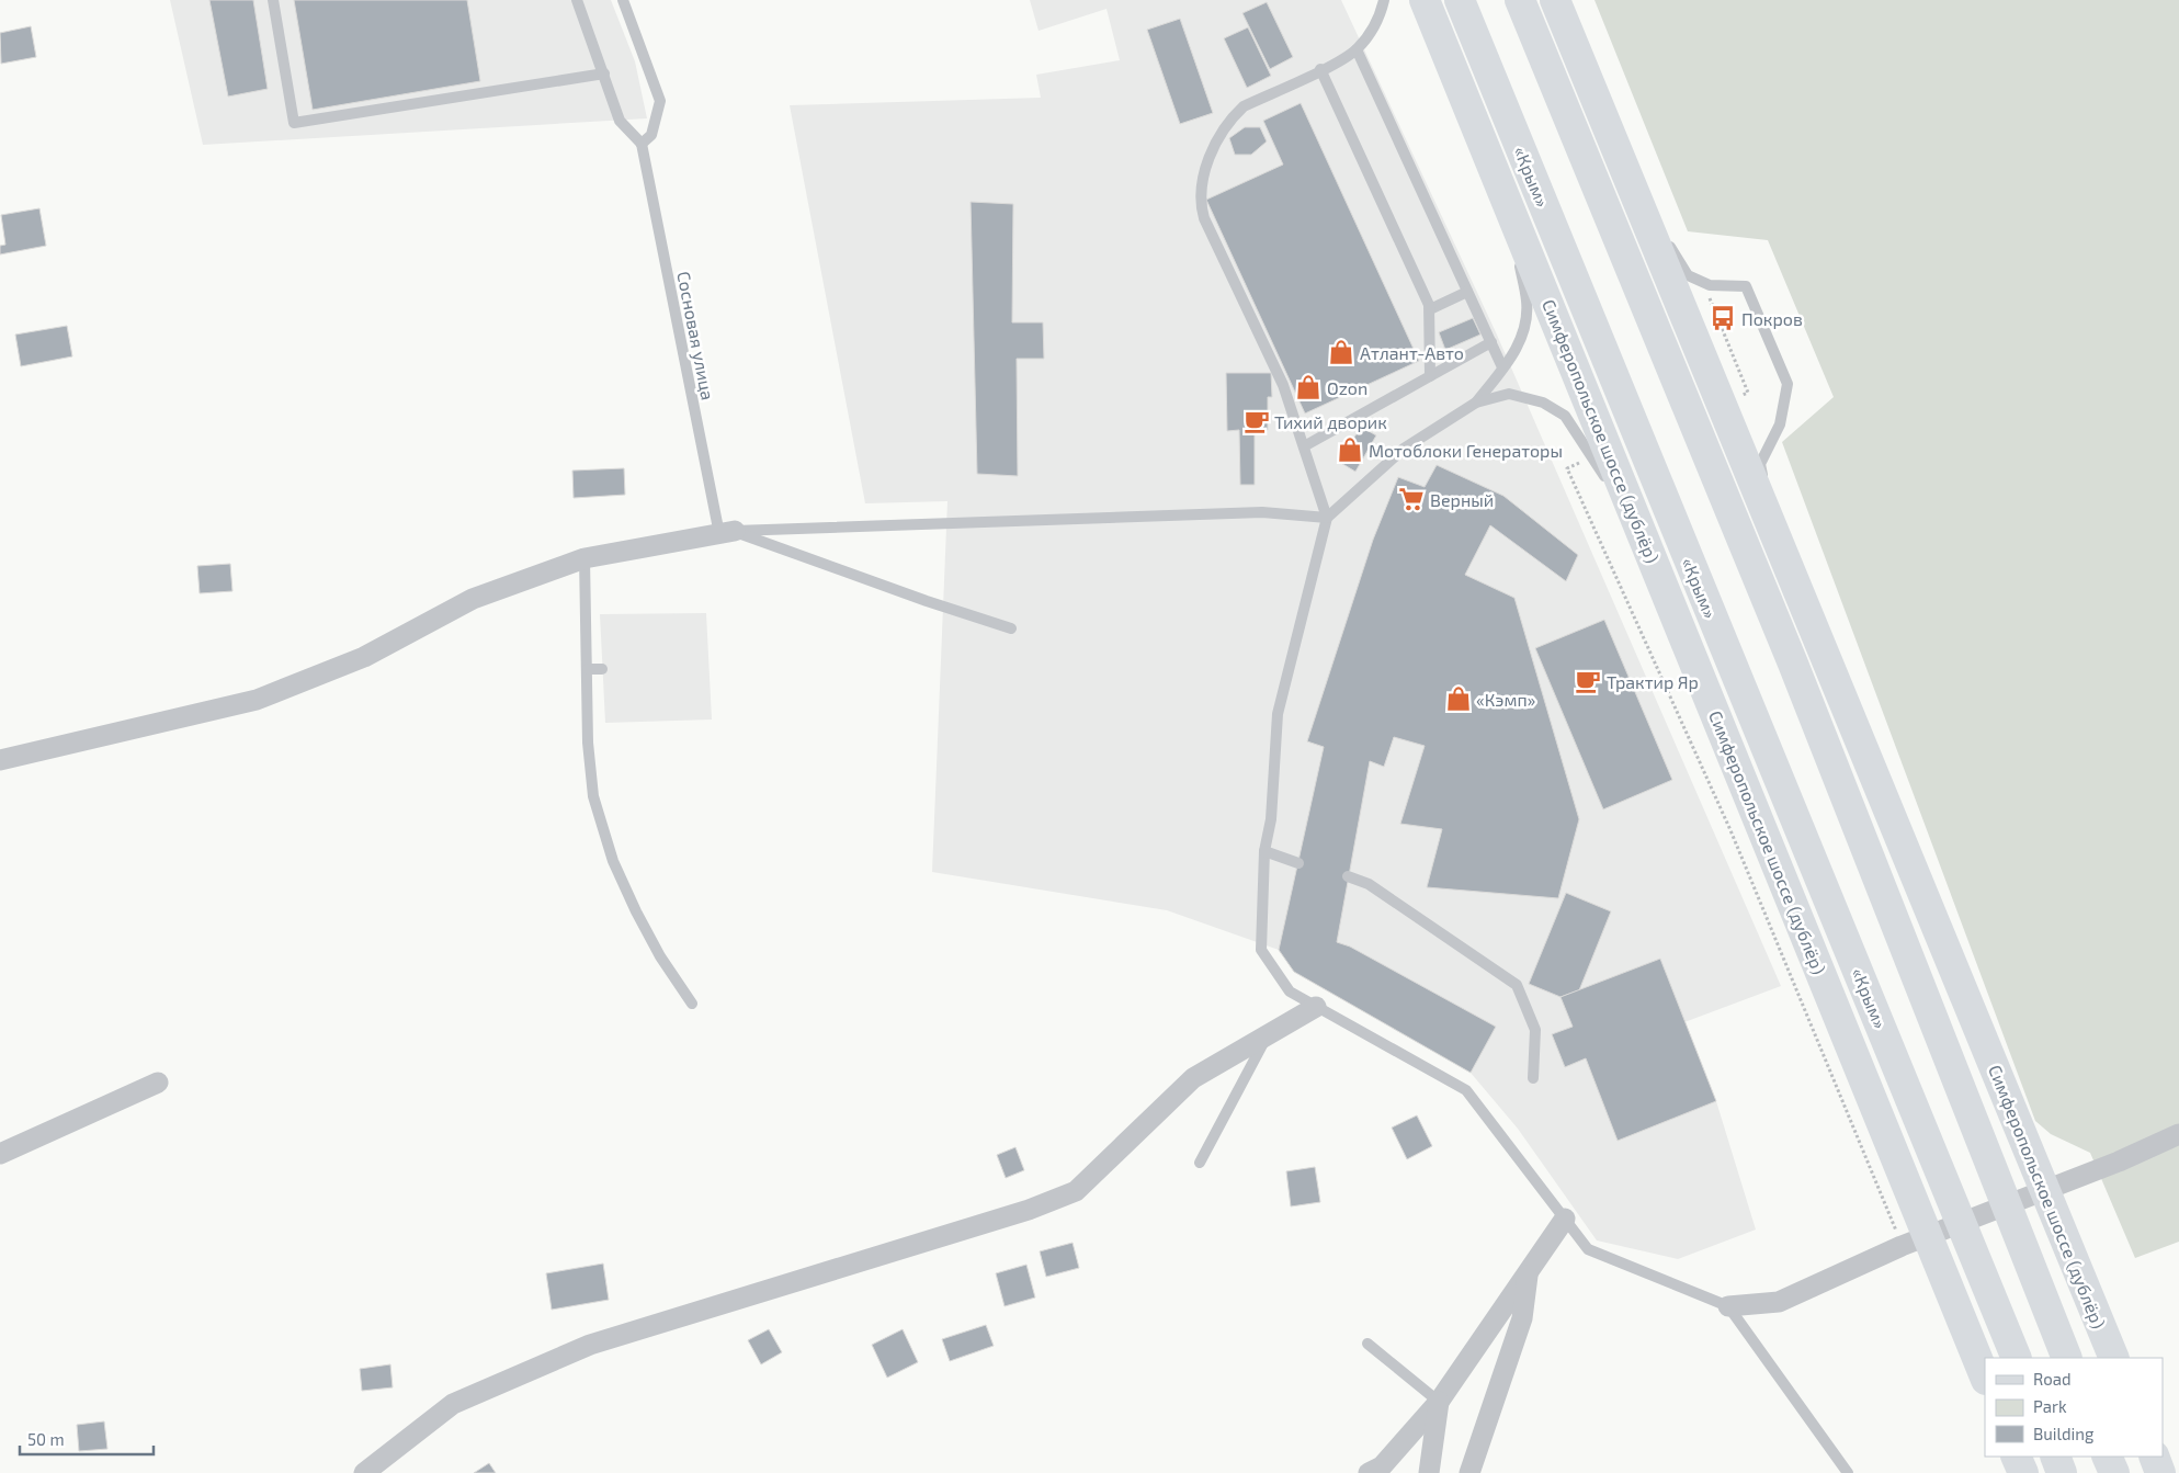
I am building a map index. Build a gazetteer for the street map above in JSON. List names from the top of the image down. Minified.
{"streets":{"main road":["«Крым»","Симферопольское шоссе (дублёр)"],"lane":["Сосновая улица"]},"places":{"bus stop":["Покров"],"shop":["Атлант-Авто","Ozon","Мотоблоки Генераторы","«Кэмп»"],"cafe":["Тихий дворик","Трактир Яр"],"supermarket":["Верный"]},"legend":["Road","Park","Building"],"scale_bar":"50 m"}
